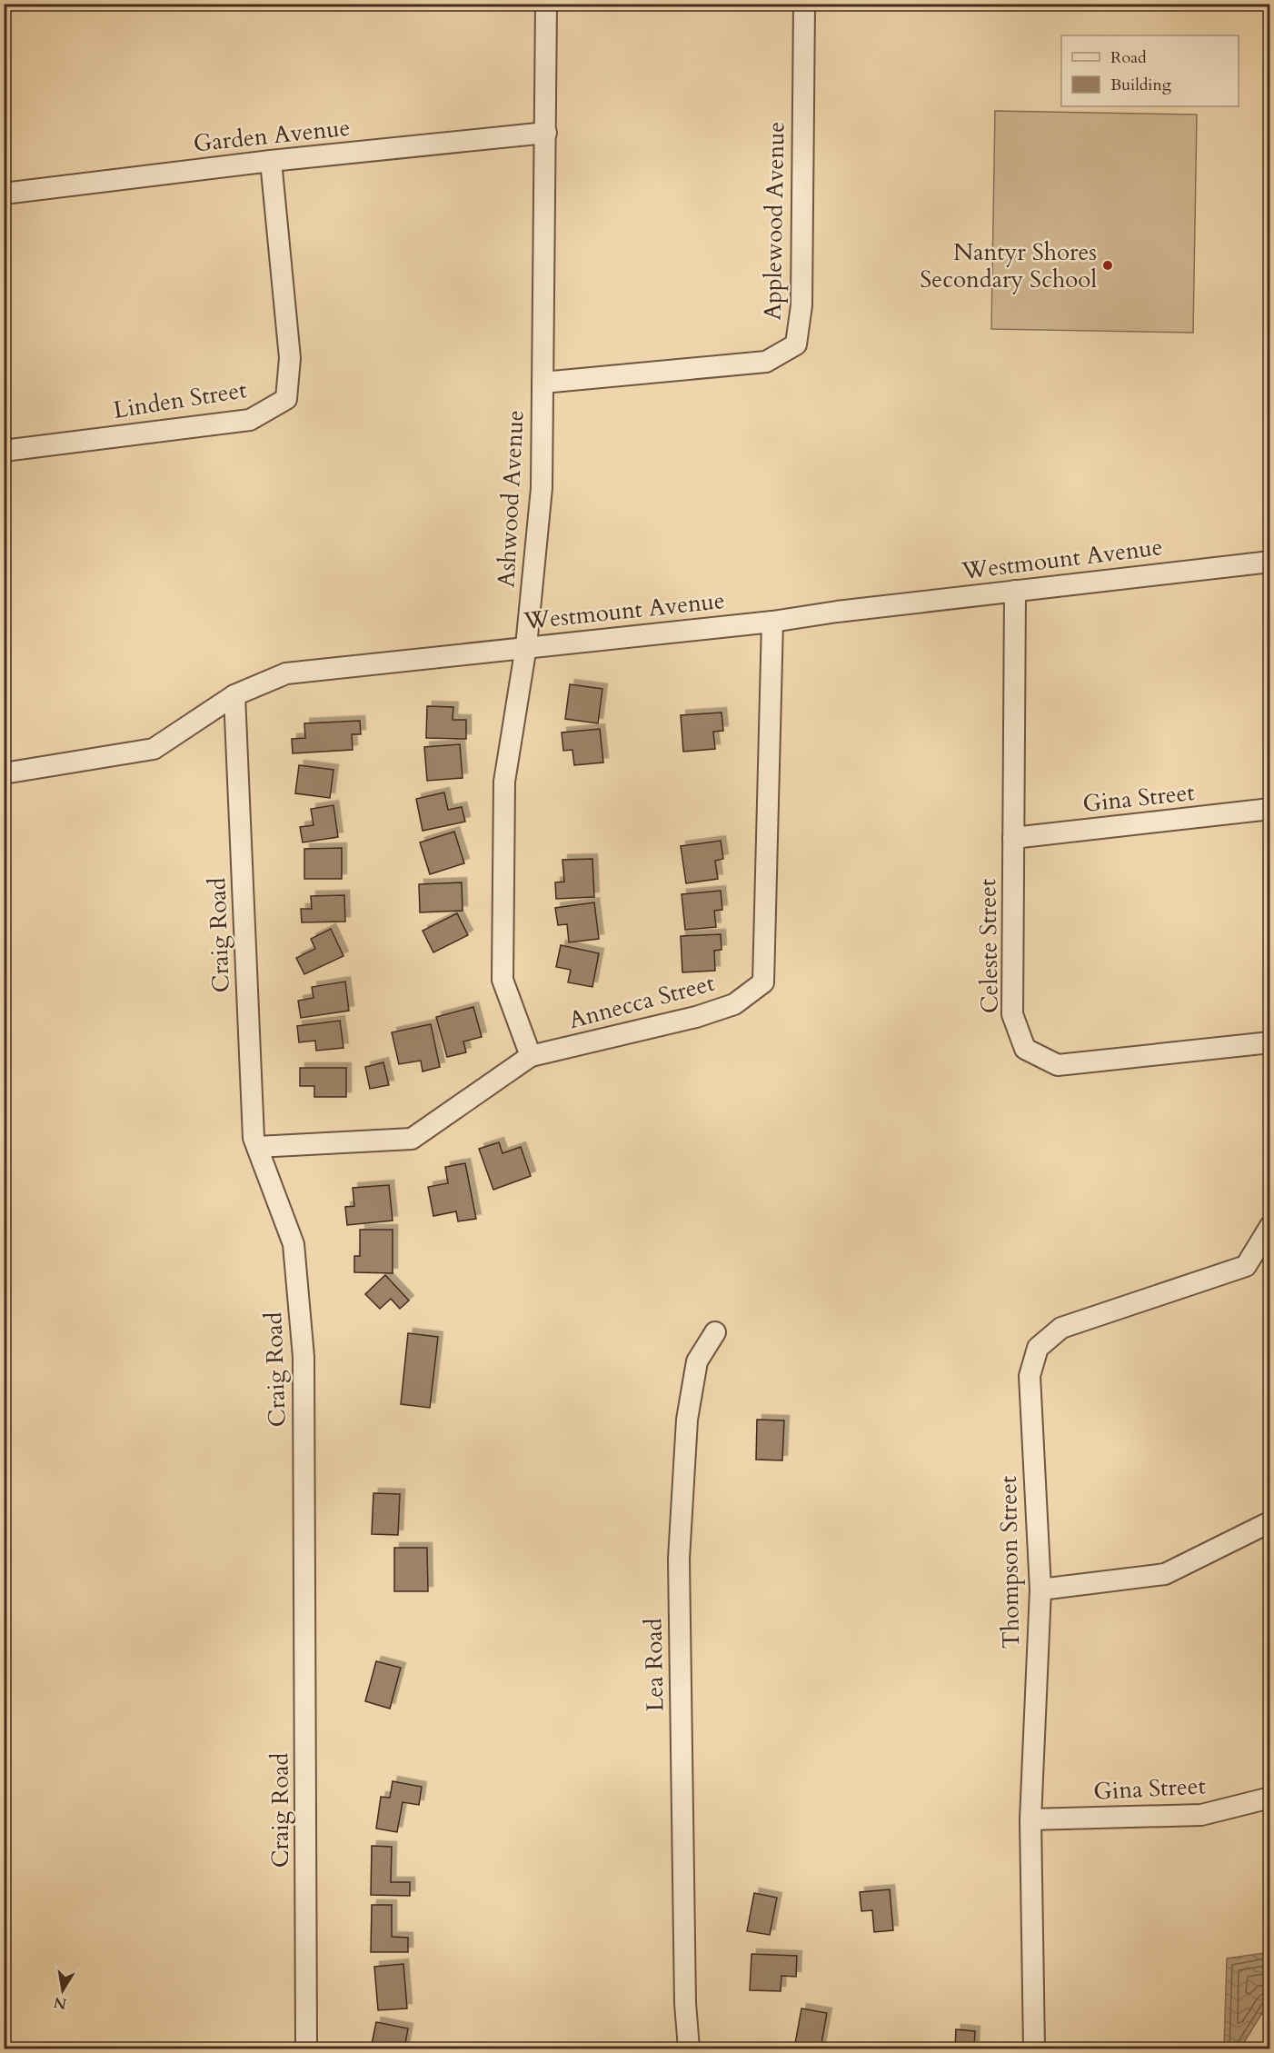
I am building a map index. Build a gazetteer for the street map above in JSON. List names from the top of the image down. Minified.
{"streets":{"street":["Garden Avenue","Applewood Avenue","Linden Street","Ashwood Avenue","Westmount Avenue","Gina Street","Craig Road","Celeste Street","Annecca Street","Thompson Street","Lea Road"]},"crossings":[["Garden Avenue","Linden Street"],["Garden Avenue","Ashwood Avenue"],["Applewood Avenue","Ashwood Avenue"],["Ashwood Avenue","Westmount Avenue"],["Ashwood Avenue","Annecca Street"],["Westmount Avenue","Craig Road"],["Westmount Avenue","Celeste Street"],["Westmount Avenue","Annecca Street"],["Gina Street","Celeste Street"],["Gina Street","Thompson Street"],["Craig Road","Annecca Street"]],"places":["Nantyr Shores Secondary School"],"legend":["Road","Building"],"north":"bottom"}
